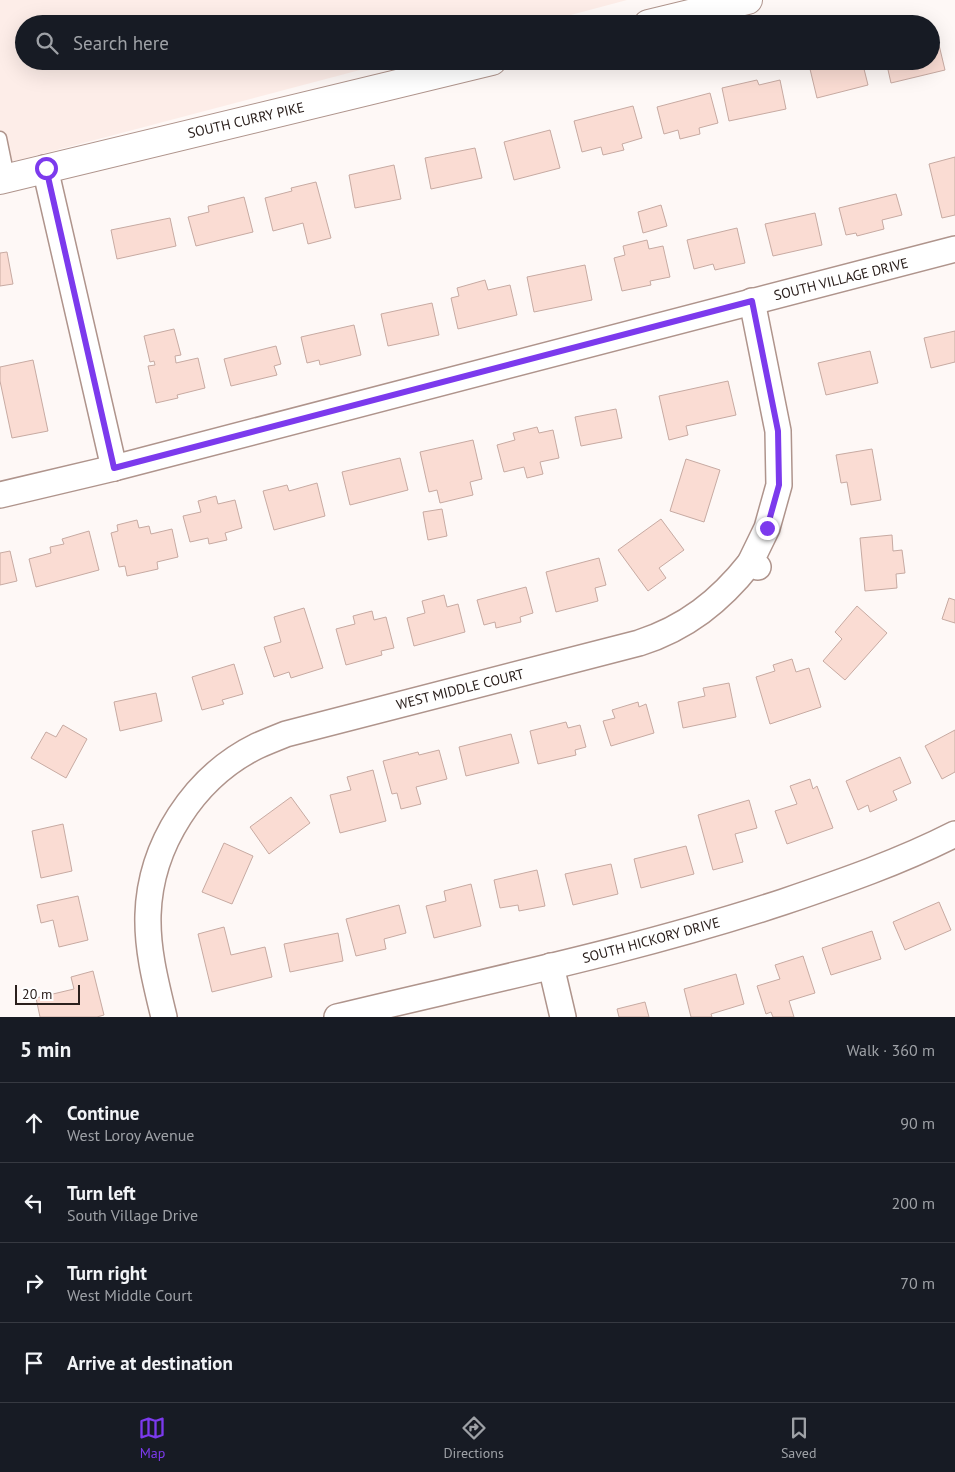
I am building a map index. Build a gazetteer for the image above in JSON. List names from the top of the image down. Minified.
{"streets":{"main road":["SOUTH CURRY PIKE"],"street":["SOUTH VILLAGE DRIVE","WEST MIDDLE COURT","SOUTH HICKORY DRIVE"]},"crossings":[["SOUTH VILLAGE DRIVE","WEST MIDDLE COURT"]],"scale_bar":"20 m","page":{"search":"Search here","scale":"20 m","heading":["5 min","Walk · 360 m"],"list":[["Continue","West Loroy Avenue","90 m"],["Turn left","South Village Drive","200 m"],["Turn right","West Middle Court","70 m"],"Arrive at destination"],"nav":["Map","Directions","Saved"]}}
